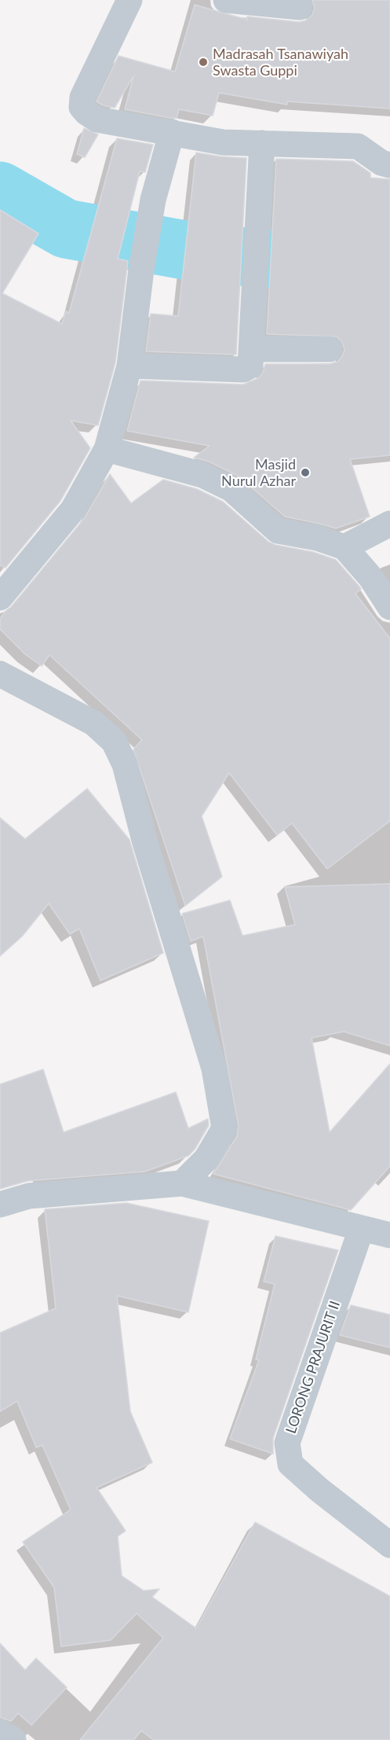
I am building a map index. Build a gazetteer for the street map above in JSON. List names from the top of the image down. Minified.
{"streets":{"street":["LORONG PRAJURIT II"]},"places":["Madrasah Tsanawiyah Swasta Guppi","Masjid Nurul Azhar"]}
